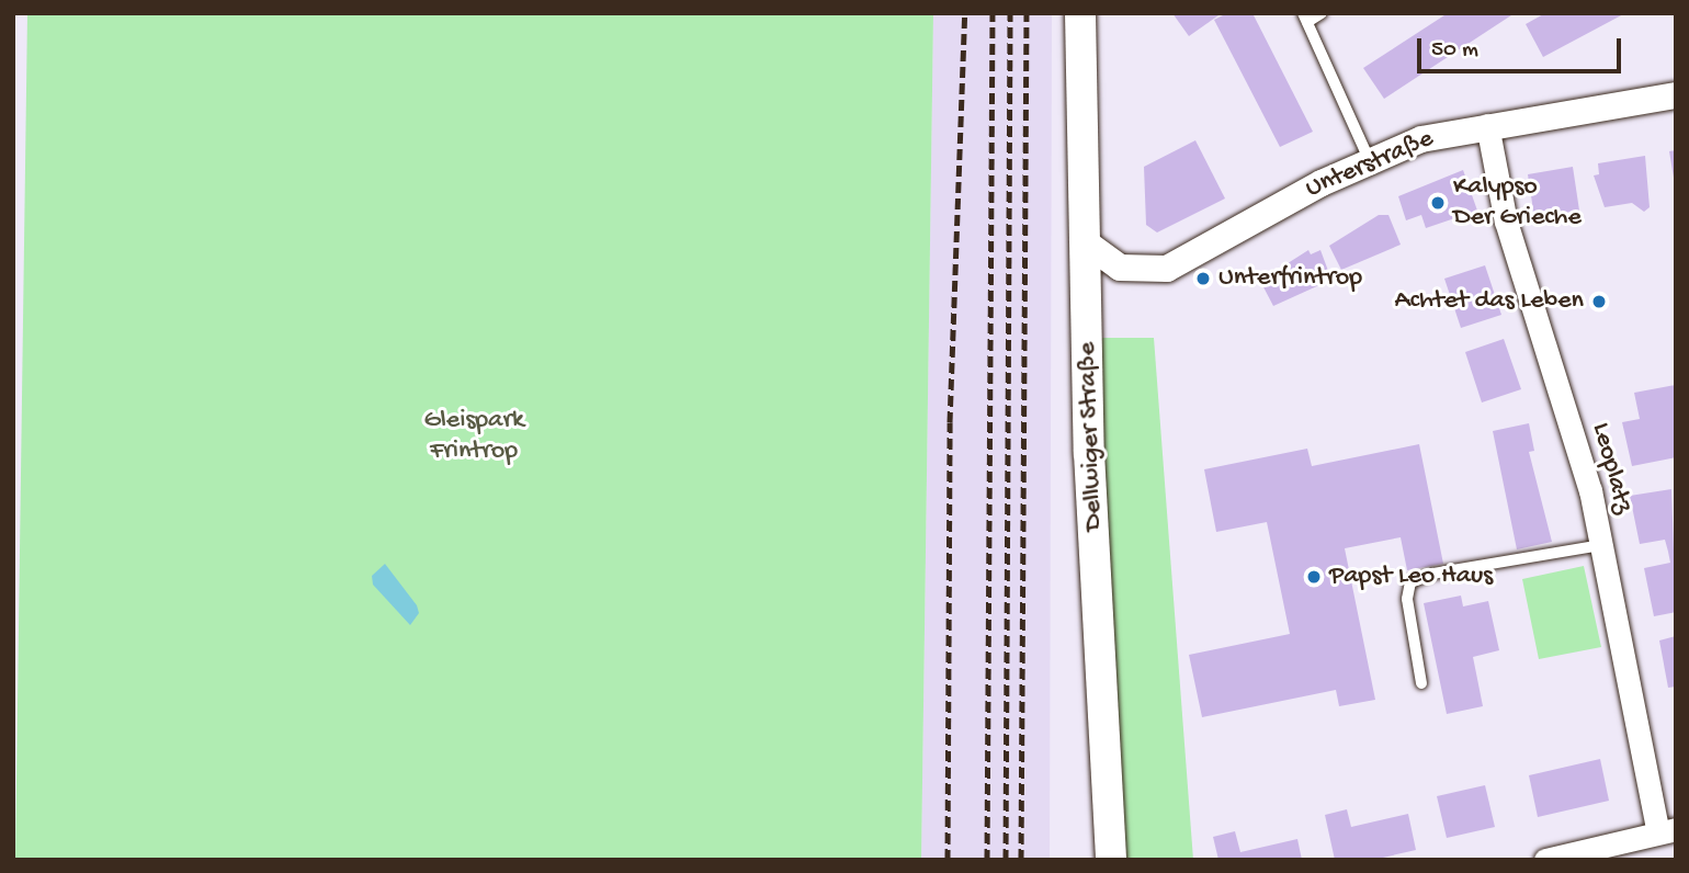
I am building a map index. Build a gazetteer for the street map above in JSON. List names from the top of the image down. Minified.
{"streets":{"main road":["Dellwiger Straße"],"street":["Unterstraße","Leoplatz"]},"crossings":[["Unterstraße","Dellwiger Straße"],["Unterstraße","Leoplatz"]],"parks":["Gleispark Frintrop"],"places":["Kalypso Der Grieche","Unterfrintrop","Achtet das Leben","Papst Leo Haus"],"scale_bar":"50 m"}
